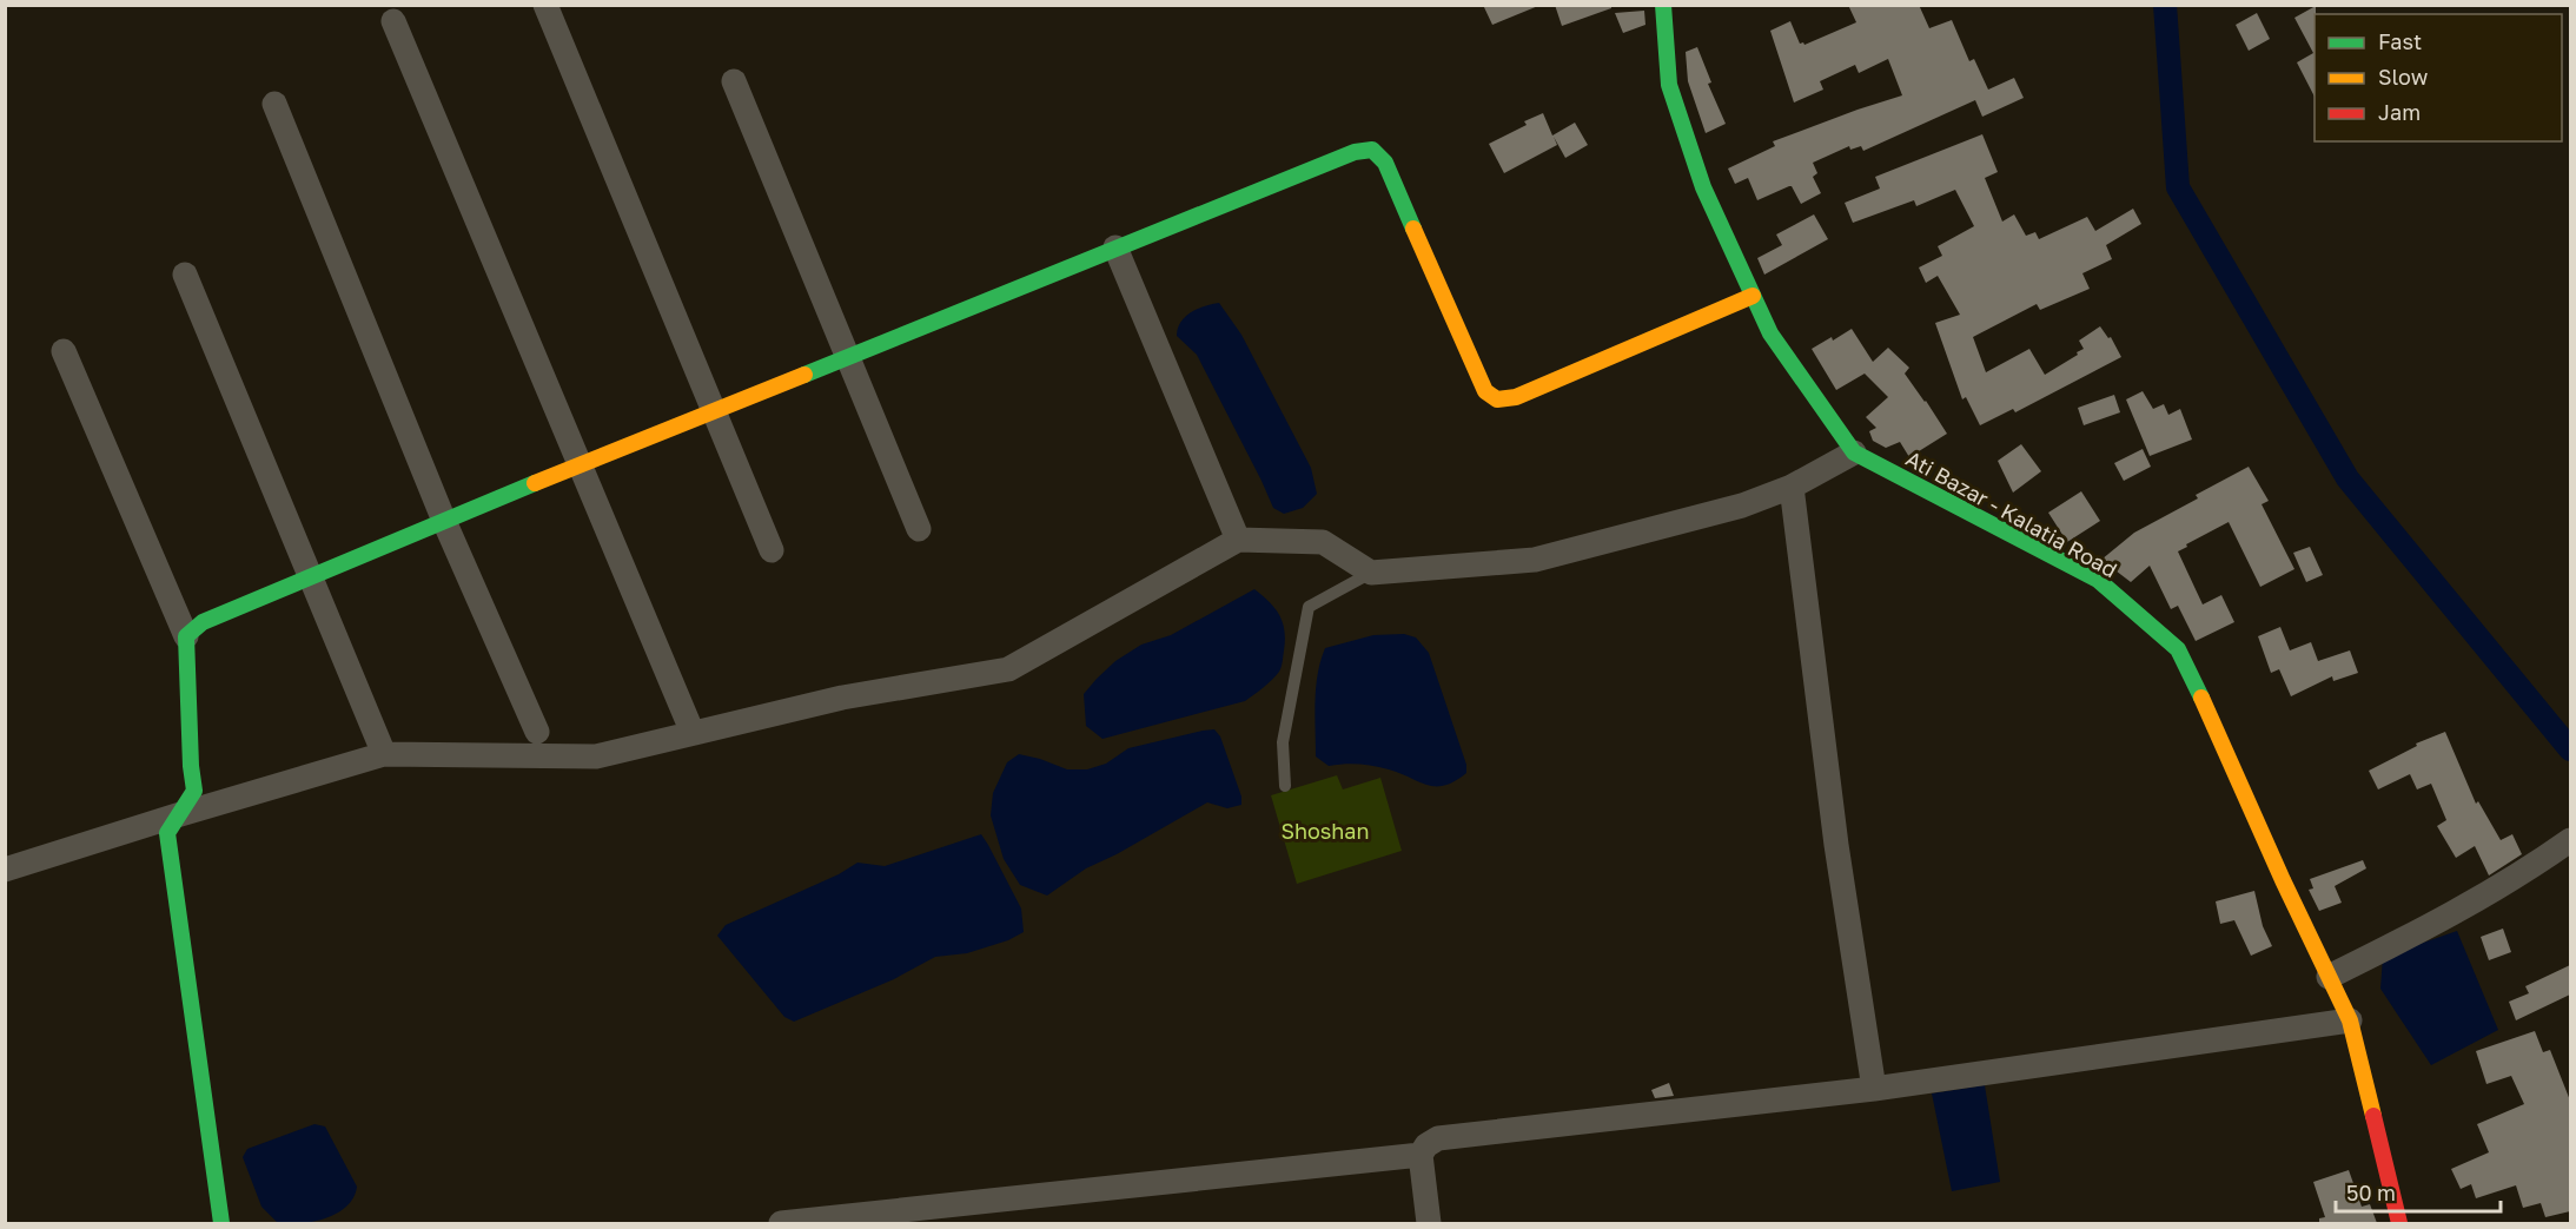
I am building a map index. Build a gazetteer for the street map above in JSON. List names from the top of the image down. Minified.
{"streets":{"street":["Ati Bazar - Kalatia Road"]},"parks":["Shoshan"],"legend":["Fast","Slow","Jam"],"scale_bar":"50 m"}
